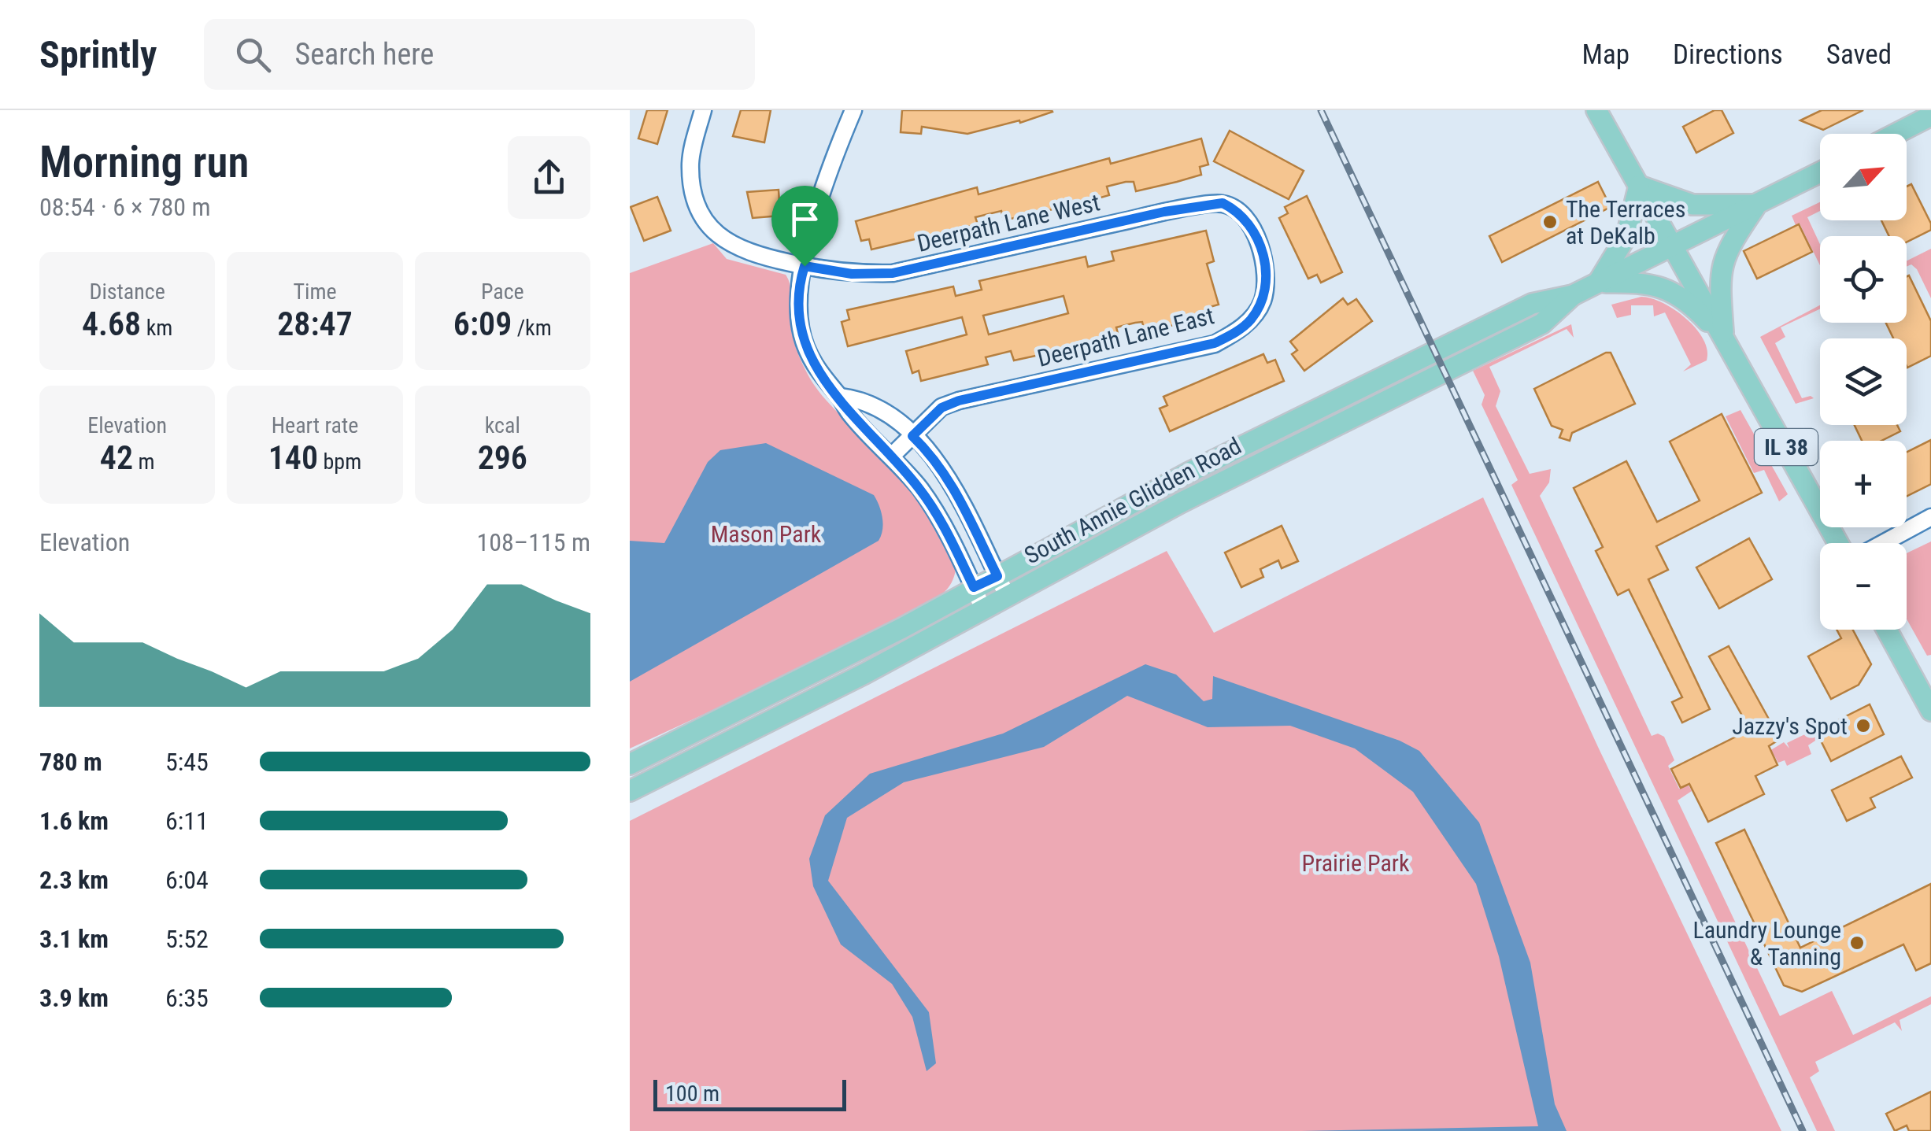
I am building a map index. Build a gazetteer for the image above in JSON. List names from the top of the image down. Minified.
{"streets":{"main road":["IL 38","South Annie Glidden Road"],"street":["Deerpath Lane West","Deerpath Lane East"]},"crossings":[["Deerpath Lane West","Deerpath Lane East"],["IL 38","South Annie Glidden Road"]],"parks":["Mason Park","Prairie Park"],"places":["The Terraces at DeKalb","Jazzy's Spot","Laundry Lounge & Tanning"],"scale_bar":"100 m","north":"top right","page":{"header":"Sprintly","search":"Search here","nav":["Map","Directions","Saved"],"heading":["Morning run","08:54 · 6 × 780 m"],"map_buttons":["+","−"],"stats":[["Distance","4.68 km"],["Time","28:47"],["Pace","6:09 /km"],["Elevation","42 m"],["Heart rate","140 bpm"],["kcal","296"]],"chart":["Elevation","108–115 m"],"list":[{"name":"780 m","note":"5:45"},{"name":"1.6 km","note":"6:11"},{"name":"2.3 km","note":"6:04"},{"name":"3.1 km","note":"5:52"},{"name":"3.9 km","note":"6:35"}],"scale":"100 m"}}
